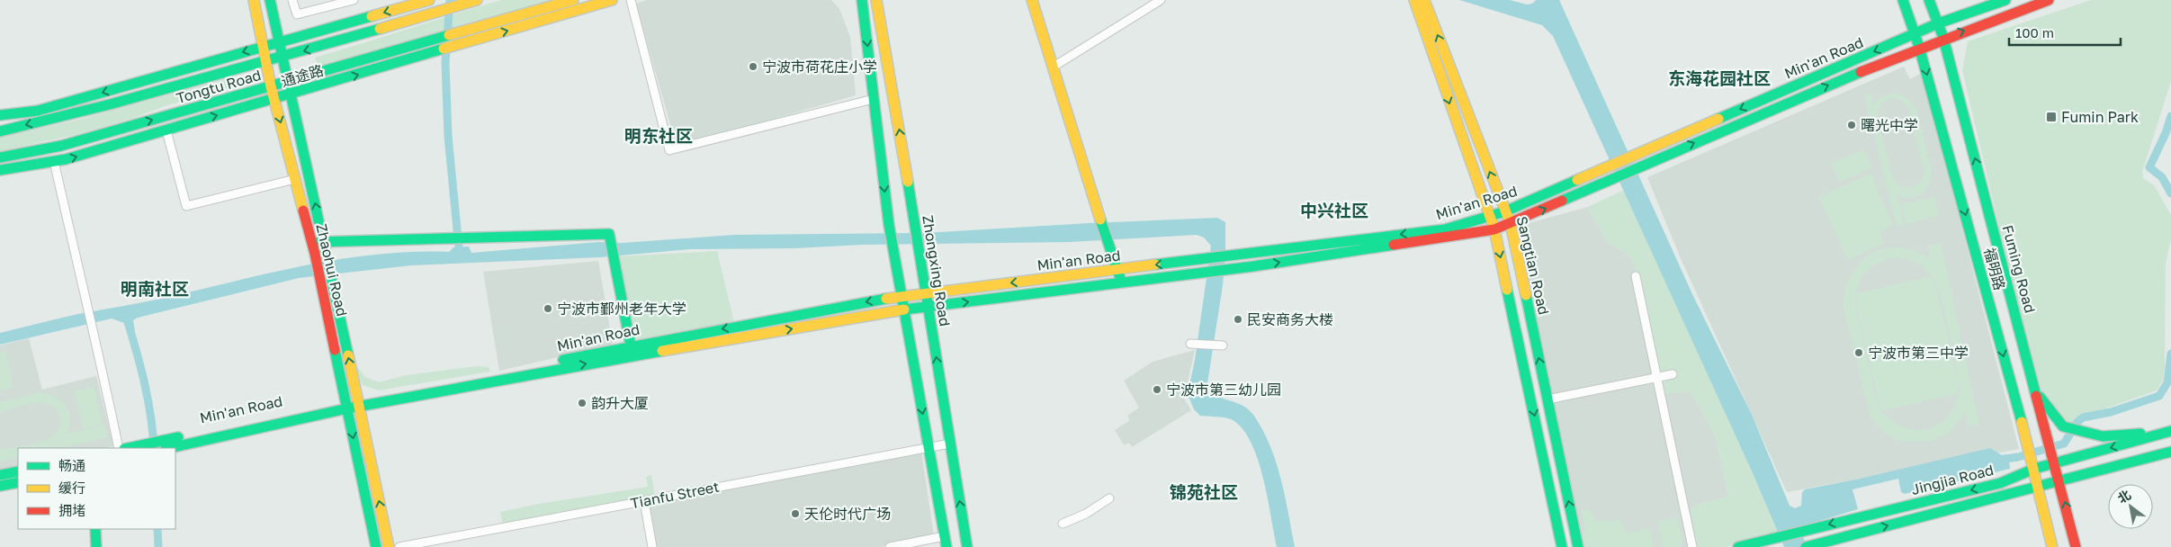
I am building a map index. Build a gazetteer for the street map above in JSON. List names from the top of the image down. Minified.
{"streets":{"main road":["Min'an Road","通途路","Tongtu Road","Sangtian Road","福明路","Fuming Road","Zhaohui Road","Zhongxing Road","Jingjia Road"],"street":["Tianfu Street"]},"crossings":[["Min'an Road","Sangtian Road"],["Min'an Road","福明路"],["Min'an Road","Fuming Road"],["Min'an Road","Zhaohui Road"],["Min'an Road","Zhongxing Road"],["通途路","Zhaohui Road"],["Tongtu Road","Zhaohui Road"],["福明路","Jingjia Road"],["Fuming Road","Jingjia Road"],["Zhongxing Road","Tianfu Street"]],"one_way":["福明路","Fuming Road"],"districts":["东海花园社区","明东社区","中兴社区","明南社区","锦苑社区"],"places":{"other":["宁波市荷花庄小学","曙光中学","宁波市鄞州老年大学","民安商务大楼","宁波市第三中学","宁波市第三幼儿园","韵升大厦","天伦时代广场"],"transit":["Fumin Park"]},"legend":["畅通","缓行","拥堵"],"scale_bar":"100 m","north":"top left"}
